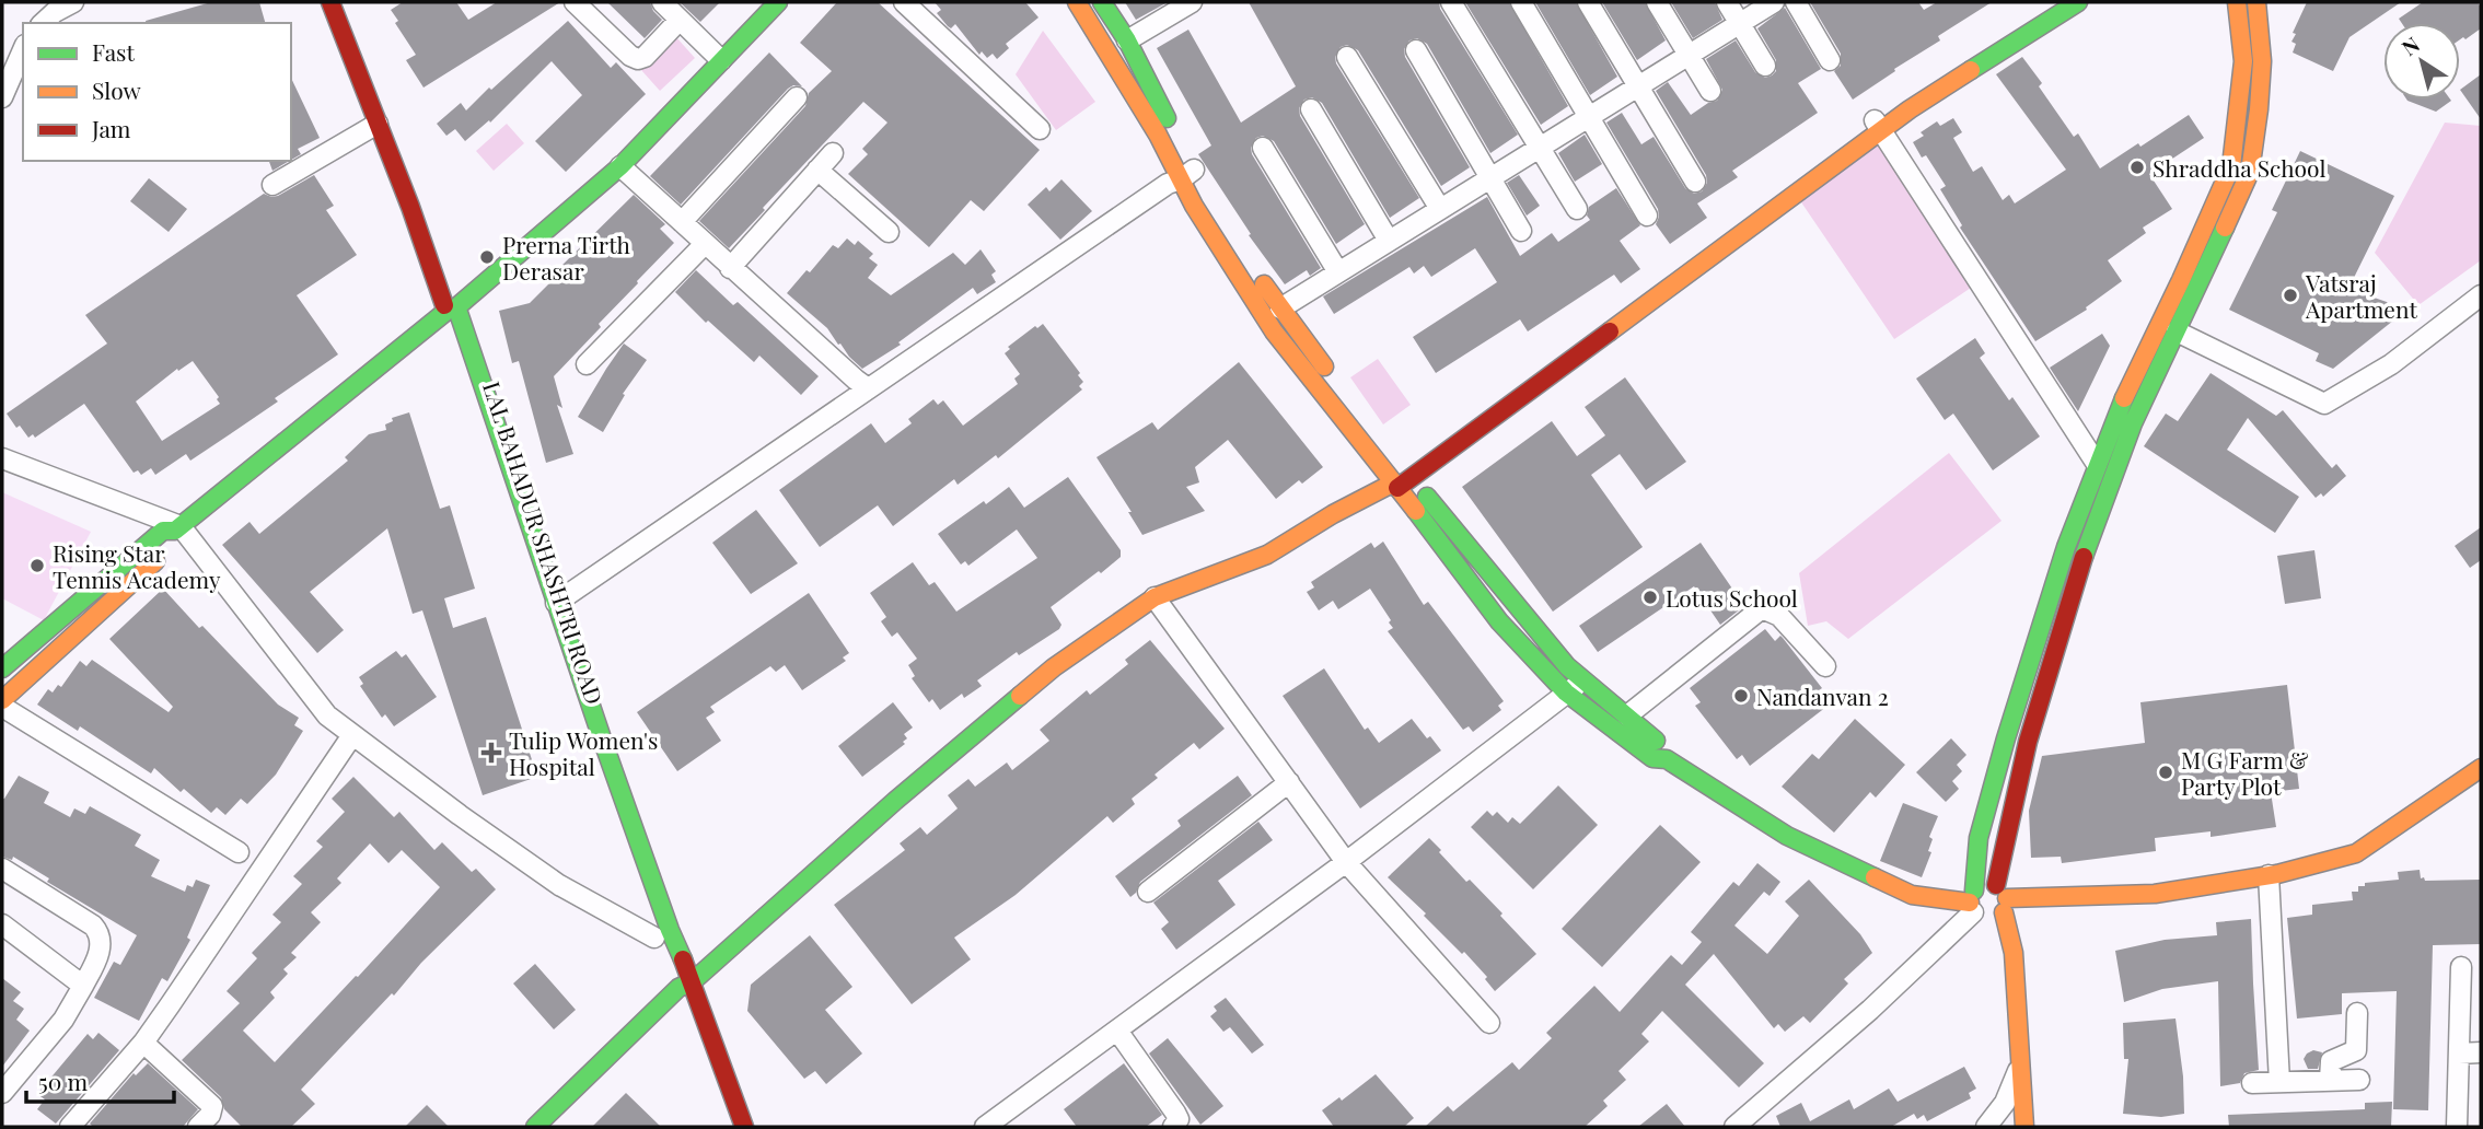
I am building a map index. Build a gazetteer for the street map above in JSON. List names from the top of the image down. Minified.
{"streets":{"street":["LAL BAHADUR SHASHTRI ROAD"]},"places":{"other":["Shraddha School","Prerna Tirth Derasar","Vatsraj Apartment","Rising Star Tennis Academy","Lotus School","Nandanvan 2","M G Farm & Party Plot"],"health":["Tulip Women's Hospital"]},"legend":["Fast","Slow","Jam"],"scale_bar":"50 m","north":"top left"}
